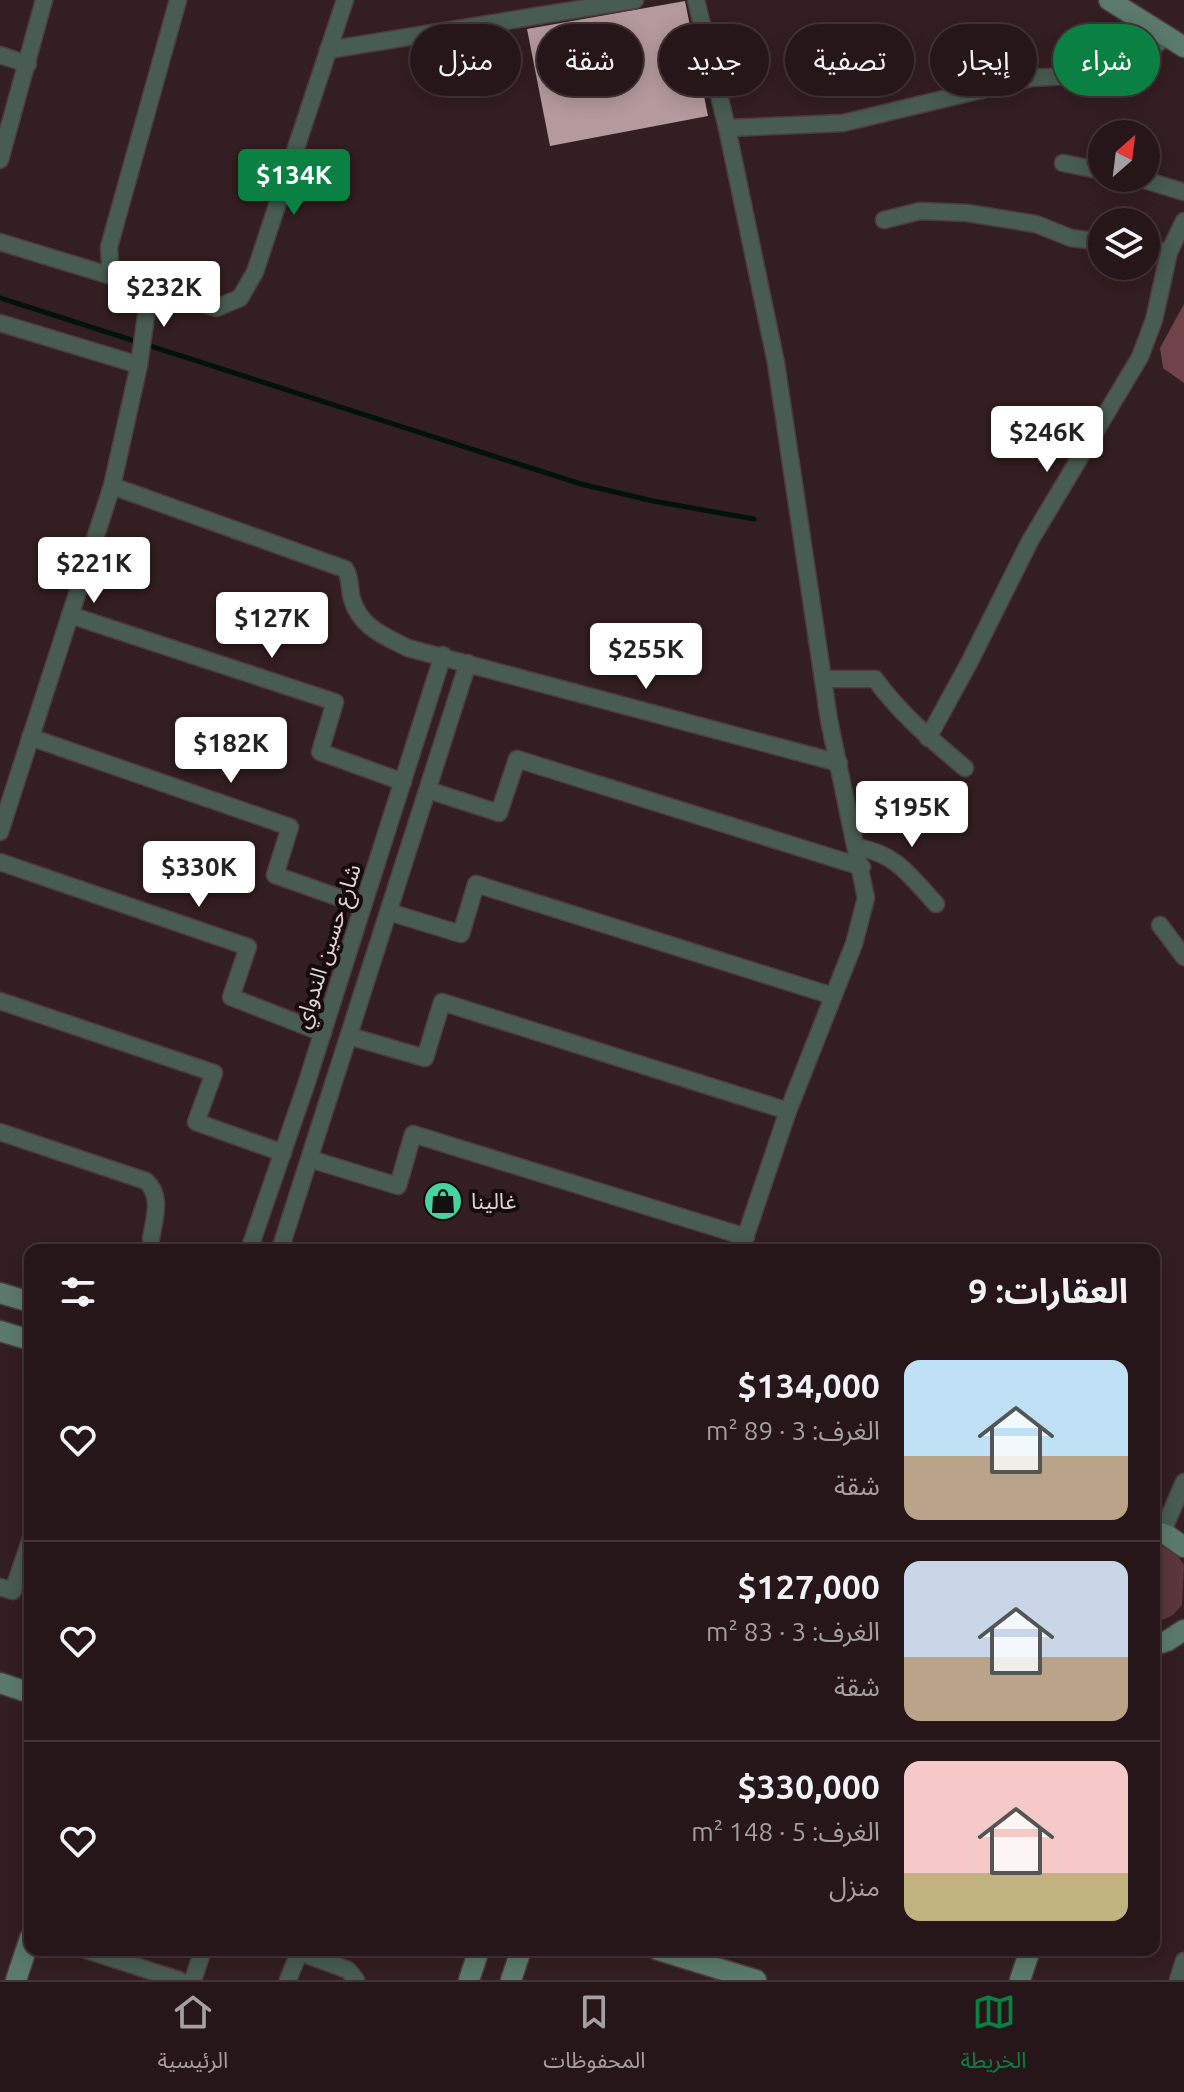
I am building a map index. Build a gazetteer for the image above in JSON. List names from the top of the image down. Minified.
{"streets":{"street":["شارع حسين الندواي"]},"places":{"shop":["غالينا"]},"north":"top right","page":{"chip":["شراء","إيجار","تصفية","جديد","شقة","منزل"],"price":["$134K","$232K","$246K","$221K","$127K","$255K","$182K","$195K","$330K"],"heading":"العقارات: 9","list":[{"name":"$134,000","note":"الغرف: 3 · 89 m² · شقة"},{"name":"$127,000","note":"الغرف: 3 · 83 m² · شقة"},{"name":"$330,000","note":"الغرف: 5 · 148 m² · منزل"}],"tabs":["الخريطة","المحفوظات","الرئيسية"]}}
